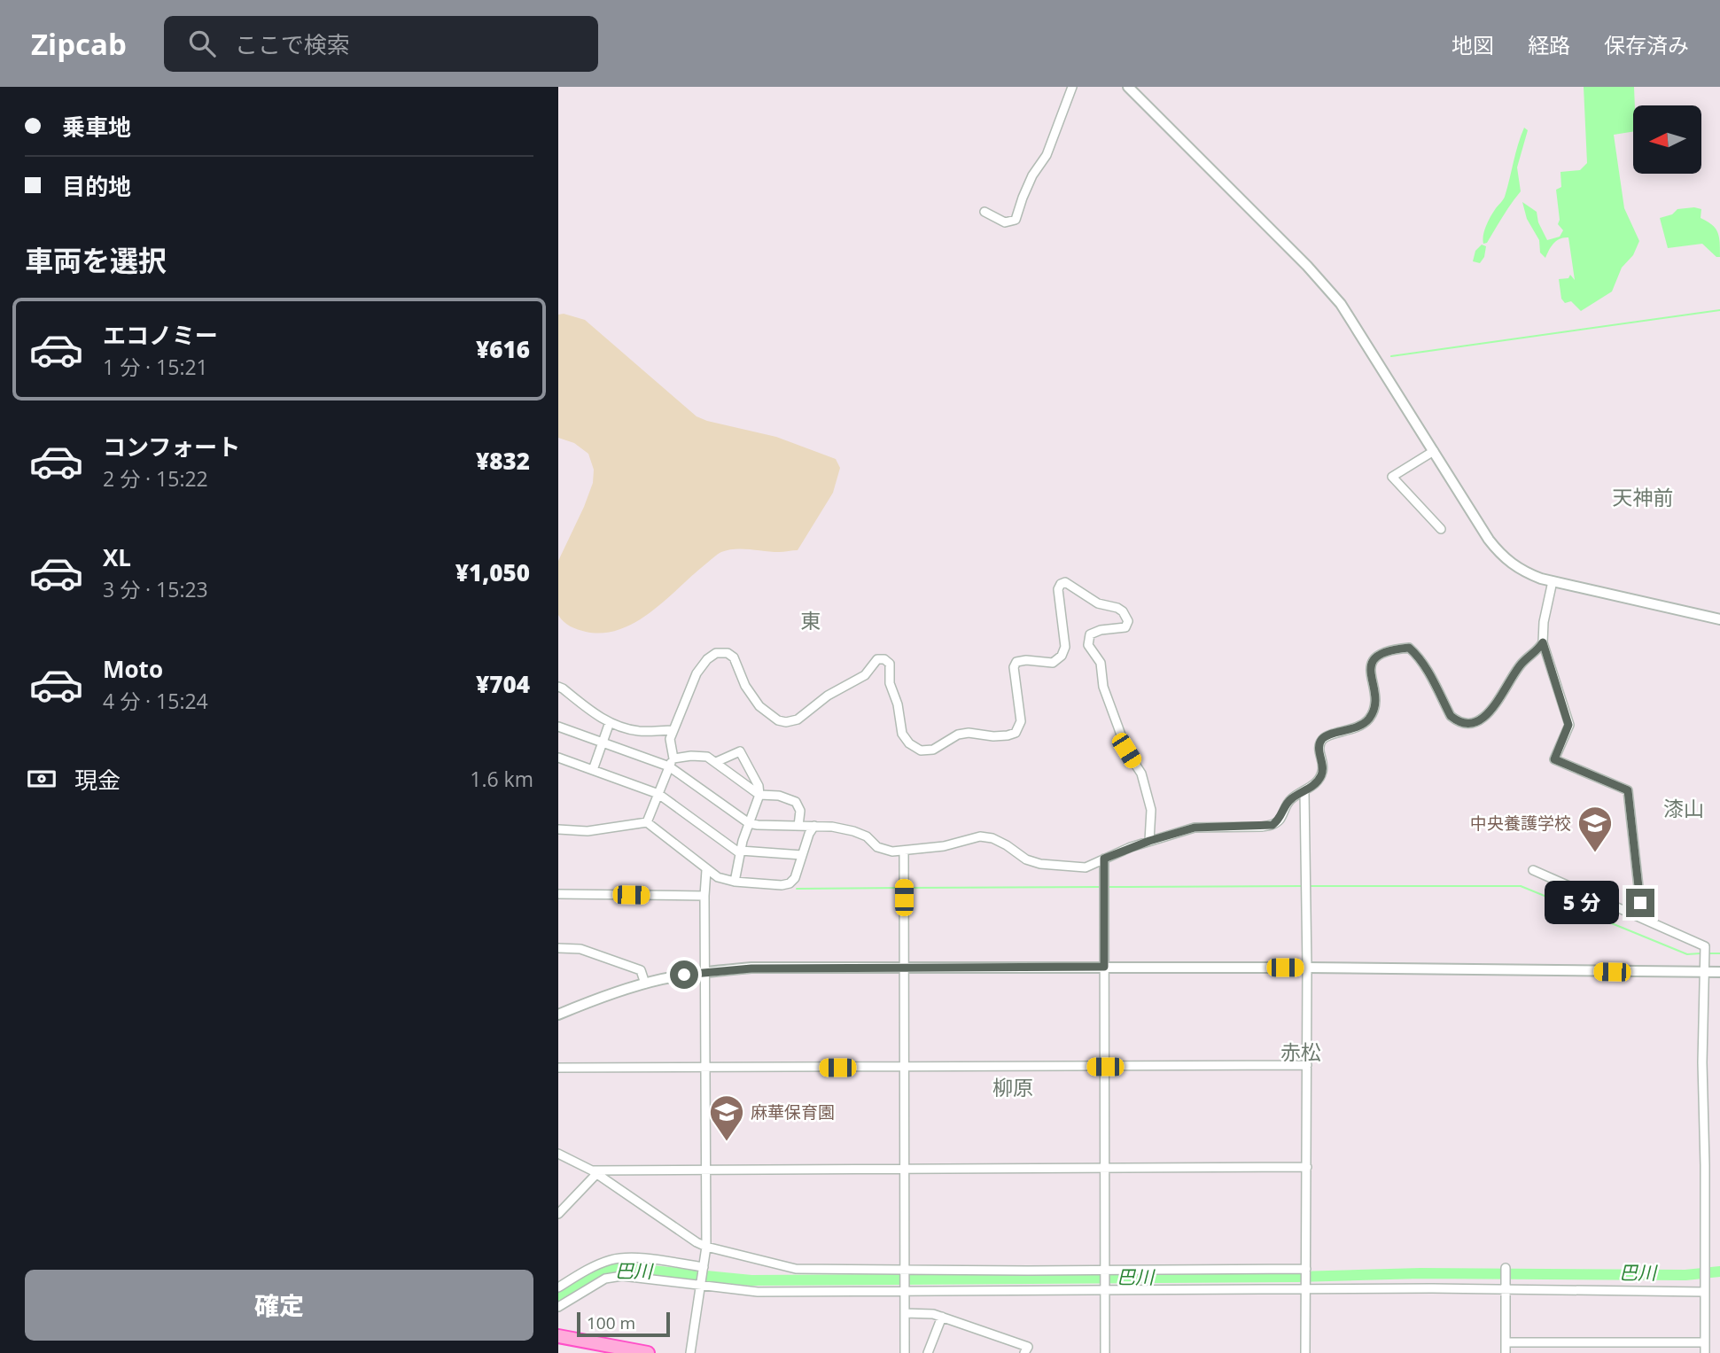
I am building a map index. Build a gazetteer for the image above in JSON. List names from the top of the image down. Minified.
{"districts":["天神前","東","漆山","赤松","柳原"],"water":["巴川"],"places":{"school or university":["中央養護学校","麻華保育園"]},"scale_bar":"100 m","north":"left","page":{"header":"Zipcab","search":"ここで検索","nav":["地図","経路","保存済み"],"banner":["乗車地","目的地"],"heading":"車両を選択","list":[{"name":"エコノミー","note":"1 分 · 15:21","value":"¥616"},{"name":"コンフォート","note":"2 分 · 15:22","value":"¥832"},{"name":"XL","note":"3 分 · 15:23","value":"¥1,050"},{"name":"Moto","note":"4 分 · 15:24","value":"¥704"}],"pay":["現金","1.6 km"],"bubble":"5 分","buttons":"確定","scale":"100 m"}}
